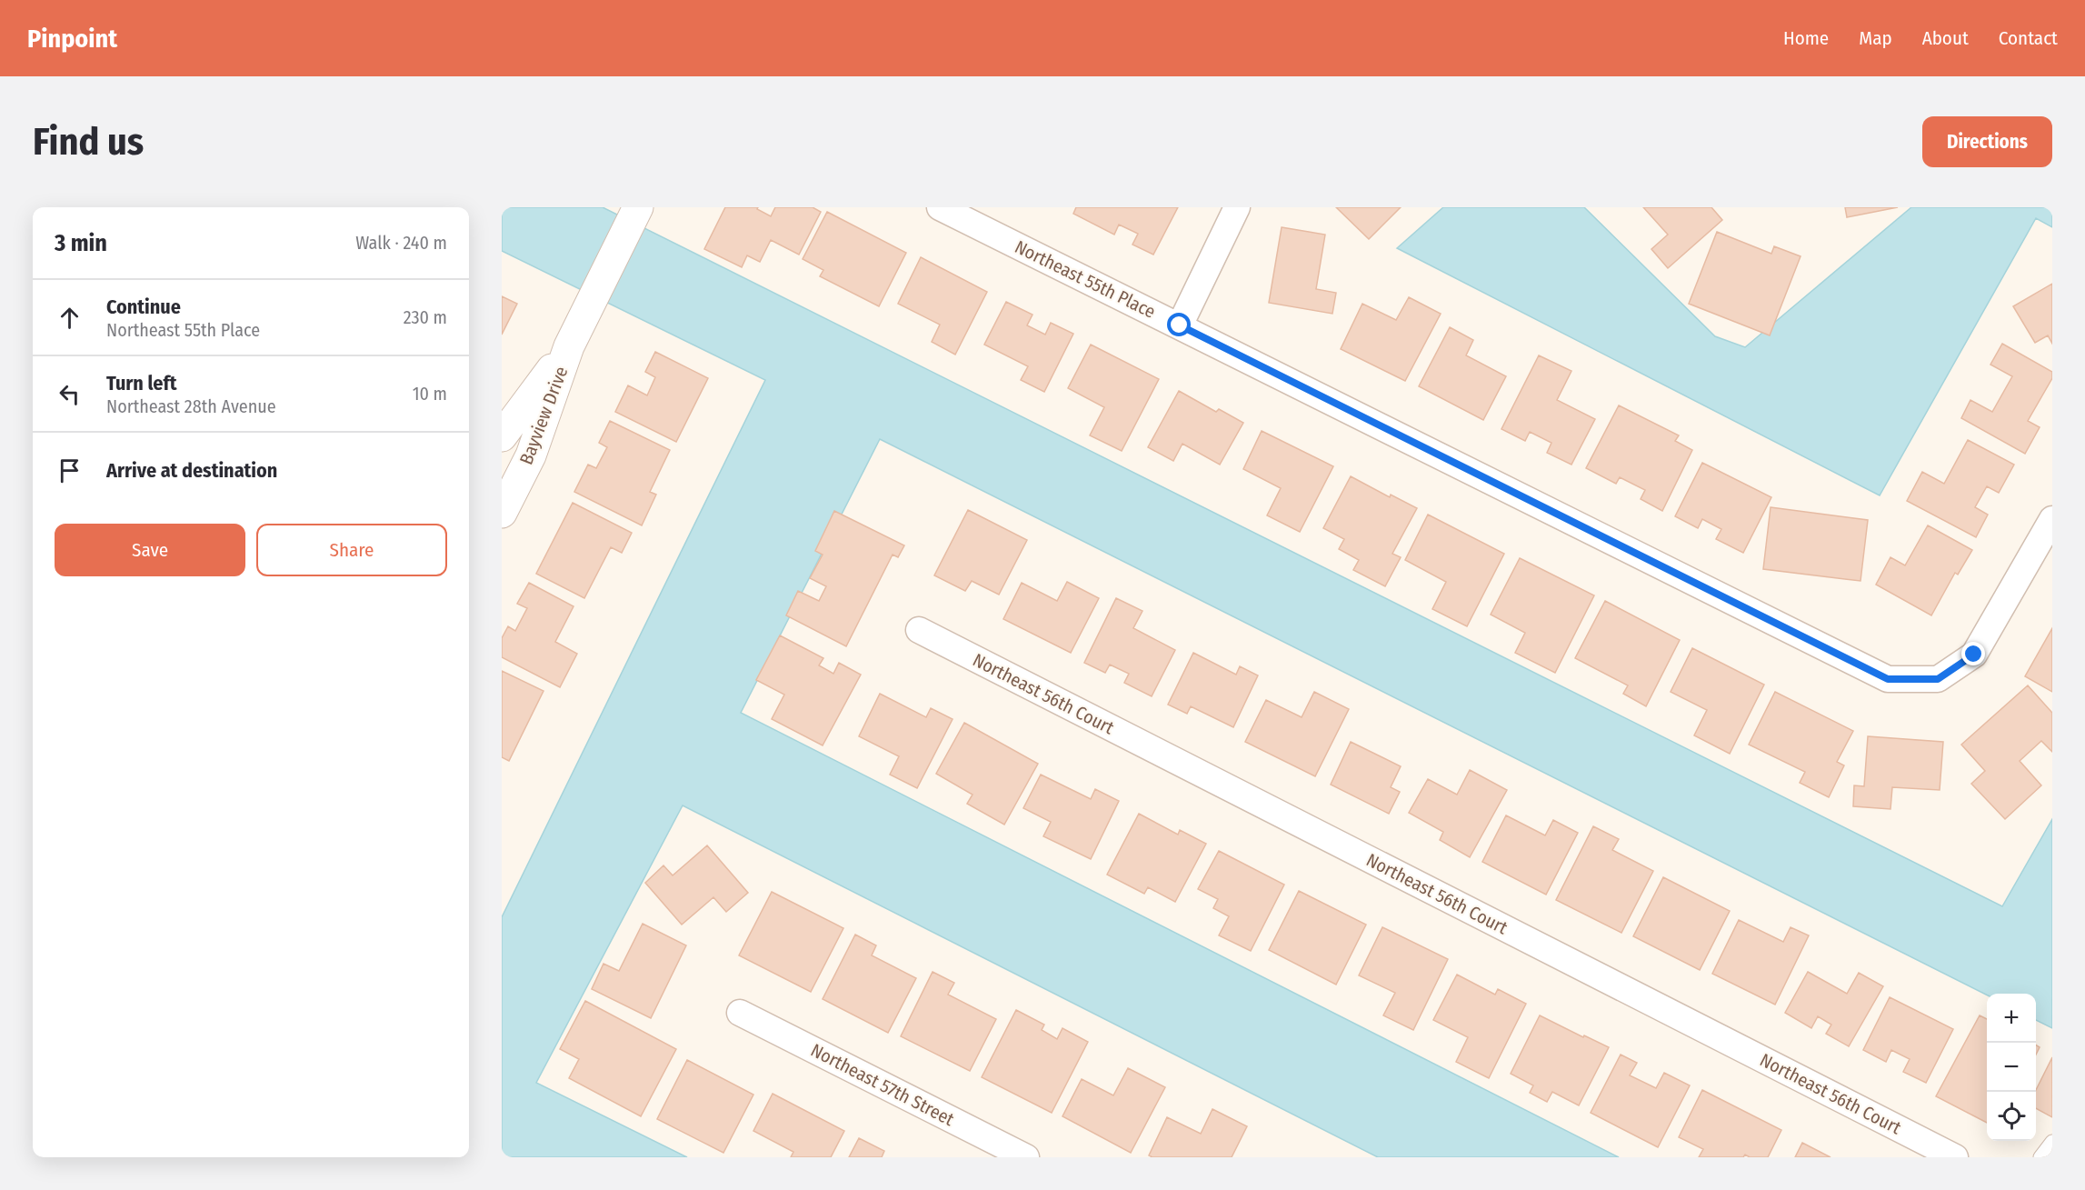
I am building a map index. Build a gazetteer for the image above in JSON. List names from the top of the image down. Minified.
{"streets":{"street":["Northeast 55th Place","Bayview Drive","Northeast 56th Court","Northeast 57th Street"]},"page":{"header":"Pinpoint","nav":["Home","Map","About","Contact"],"buttons":["Directions",["Save","Share"]],"title":"Find us","heading":["3 min","Walk · 240 m"],"list":[["Continue","Northeast 55th Place","230 m"],["Turn left","Northeast 28th Avenue","10 m"],"Arrive at destination"],"map_buttons":["+","−"]}}
